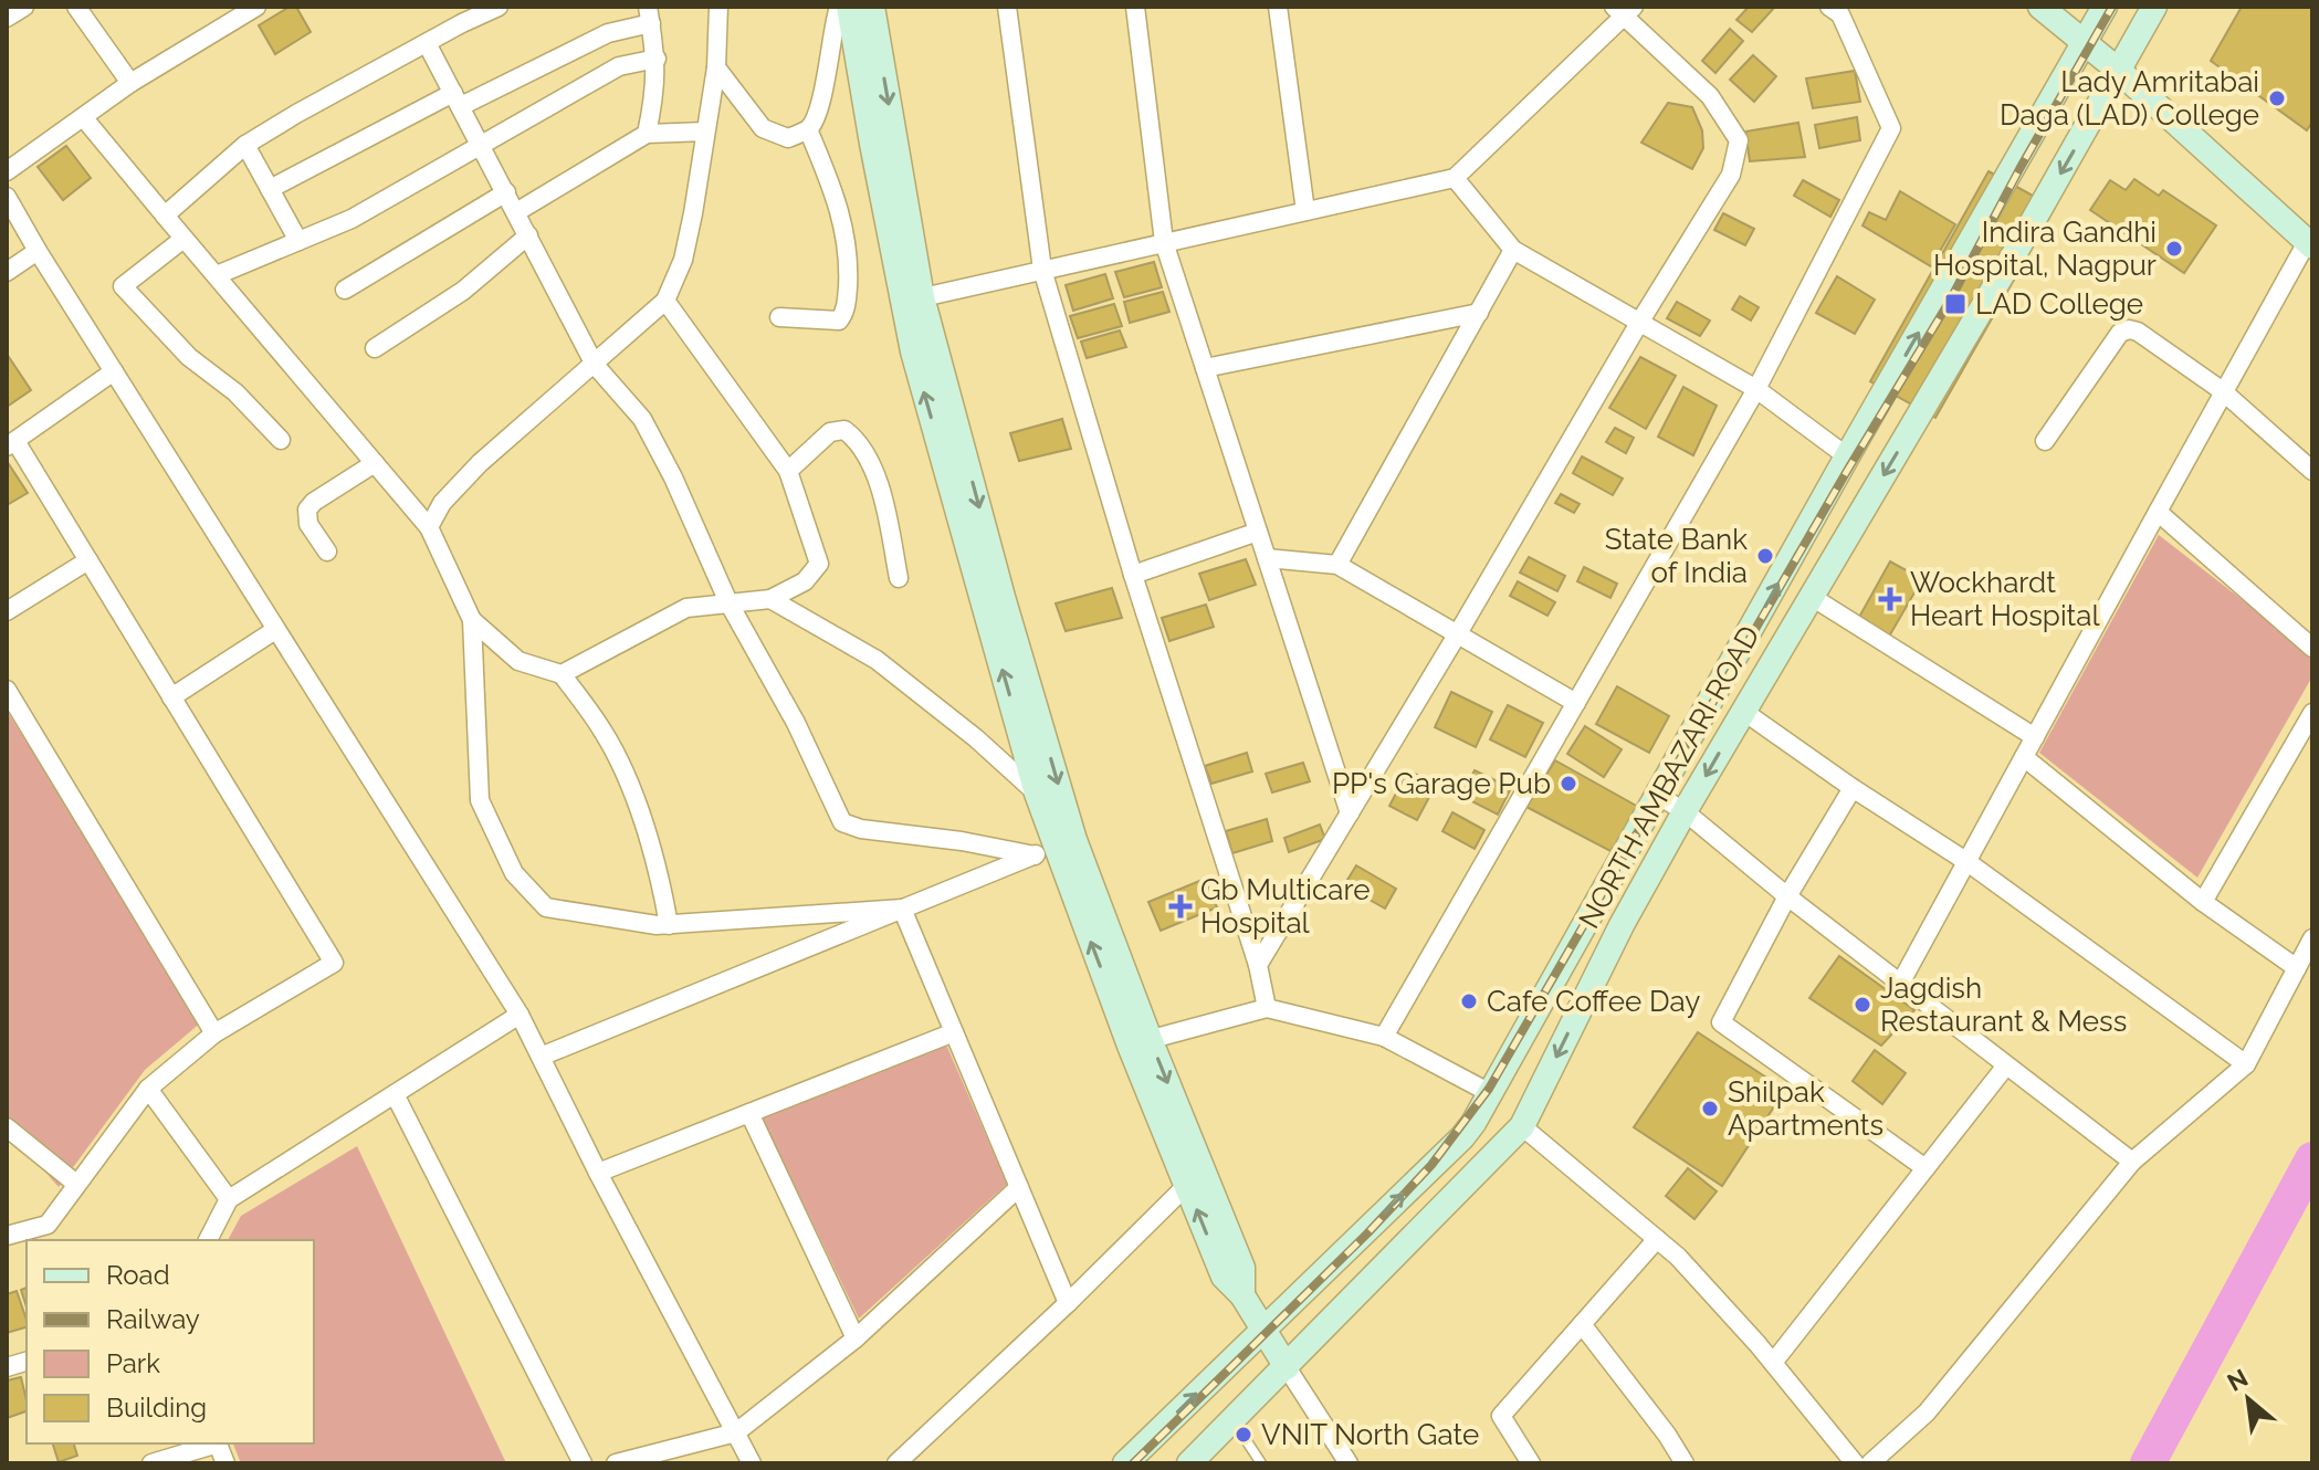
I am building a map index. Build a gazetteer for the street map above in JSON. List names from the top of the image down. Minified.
{"streets":{"main road":["NORTH AMBAZARI ROAD"]},"places":{"other":["Lady Amritabai Daga (LAD) College","Indira Gandhi Hospital, Nagpur","State Bank of India","PP's Garage Pub","Cafe Coffee Day","Jagdish Restaurant & Mess","Shilpak Apartments","VNIT North Gate"],"transit":["LAD College"],"health":["Wockhardt Heart Hospital","Gb Multicare Hospital"]},"legend":["Road","Railway","Park","Building"],"north":"top left"}
